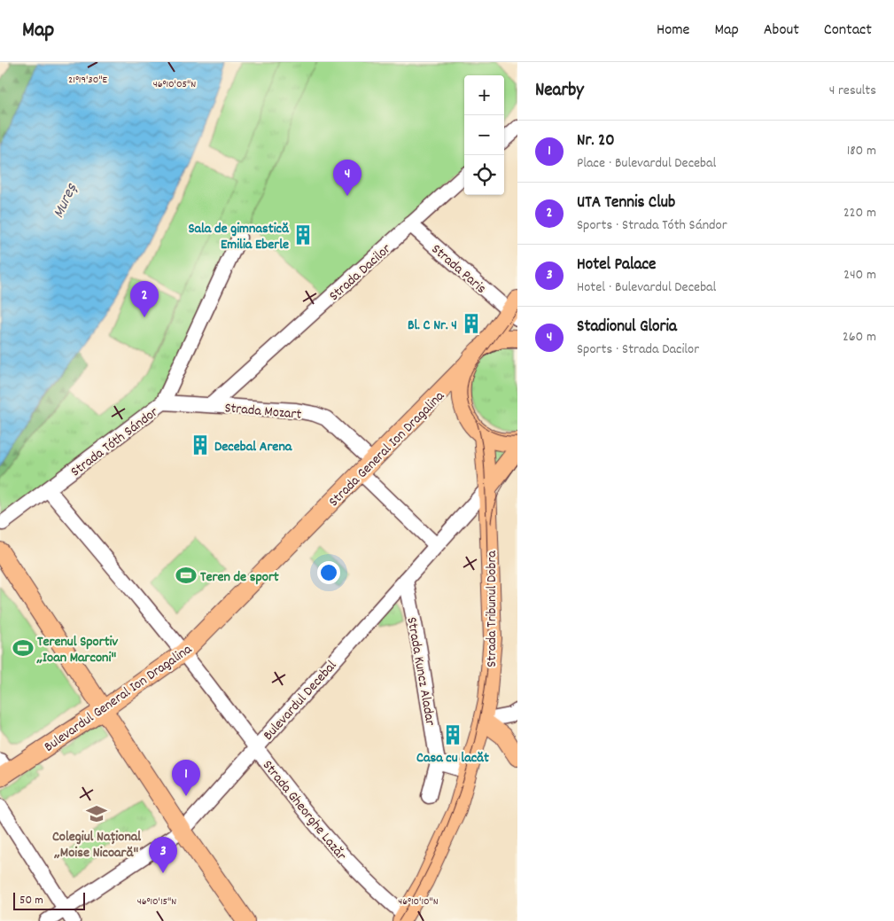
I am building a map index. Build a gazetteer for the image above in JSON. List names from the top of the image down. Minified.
{"streets":{"main road":["Strada General Ion Dragalina","Strada Tribunul Dobra","Bulevardul General Ion Dragalina"],"street":["Strada Paris","Strada Dacilor","Strada Mozart","Strada Tóth Sándor","Strada Kuncz Aladar","Bulevardul Decebal","Strada Gheorghe Lazăr"]},"crossings":[["Strada Paris","Strada Dacilor"],["Strada Paris","Strada General Ion Dragalina"],["Strada Dacilor","Strada Mozart"],["Strada Mozart","Strada Tóth Sándor"],["Strada Mozart","Strada General Ion Dragalina"],["Strada Mozart","Bulevardul Decebal"],["Strada Tóth Sándor","Strada Gheorghe Lazăr"],["Strada General Ion Dragalina","Bulevardul General Ion Dragalina"],["Strada Tribunul Dobra","Bulevardul Decebal"],["Strada Tribunul Dobra","Strada Gheorghe Lazăr"],["Strada Kuncz Aladar","Bulevardul Decebal"],["Bulevardul General Ion Dragalina","Strada Gheorghe Lazăr"],["Bulevardul Decebal","Strada Gheorghe Lazăr"]],"water":["Mureș"],"places":{"building":["Sala de gimnastică Emilia Eberle","Bl. C Nr. 4","Decebal Arena","Casa cu lacăt"],"sports":["Teren de sport","Terenul Sportiv ,,Ioan Marconi\""],"school or university":["Colegiul Național ,,Moise Nicoară\""]},"scale_bar":"50 m","page":{"header":"Map","nav":["Home","Map","About","Contact"],"heading":["Nearby","4 results"],"map_buttons":["+","−"],"list":[{"mark":"1","name":"Nr. 20","note":"Place · Bulevardul Decebal","value":"180 m"},{"mark":"2","name":"UTA Tennis Club","note":"Sports · Strada Tóth Sándor","value":"220 m"},{"mark":"3","name":"Hotel Palace","note":"Hotel · Bulevardul Decebal","value":"240 m"},{"mark":"4","name":"Stadionul Gloria","note":"Sports · Strada Dacilor","value":"260 m"}],"pins":["4","2","1","3"],"scale":"50 m"},"coordinates":["21°19'30\"E","46°10'05\"N","46°10'15\"N","46°10'10\"N"]}
